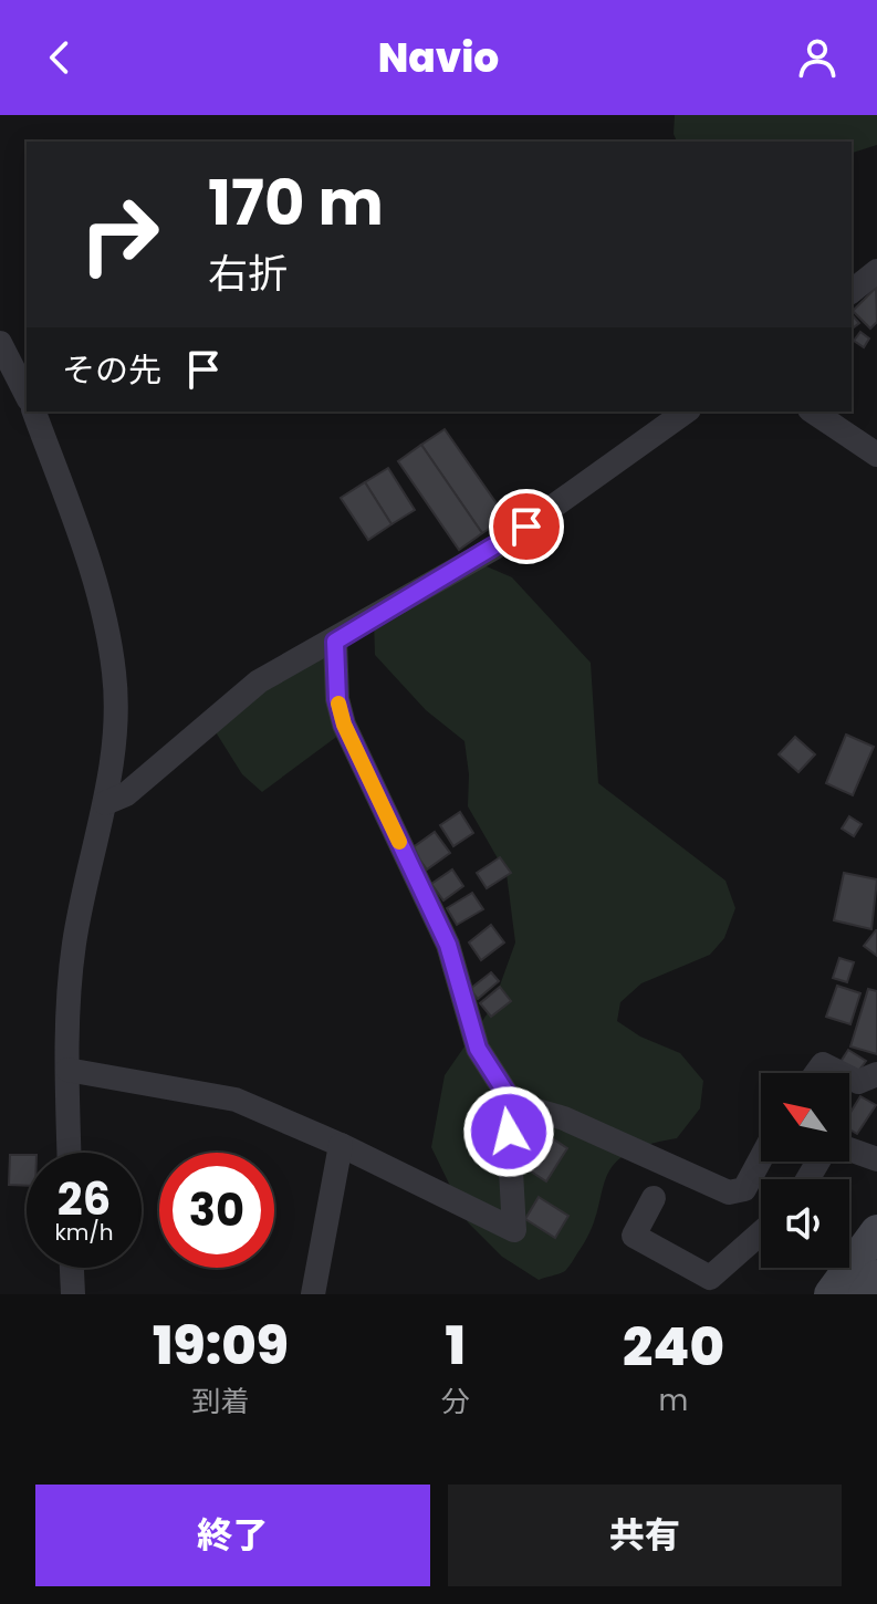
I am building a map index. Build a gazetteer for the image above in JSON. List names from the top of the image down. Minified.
{"north":"top left","page":{"header":"Navio","turn":["170 m","右折"],"then":"その先","speed":"26 km/h","limit":"30","eta":["19:09","到着","1","分","240","m"],"buttons":["終了","共有"]}}
